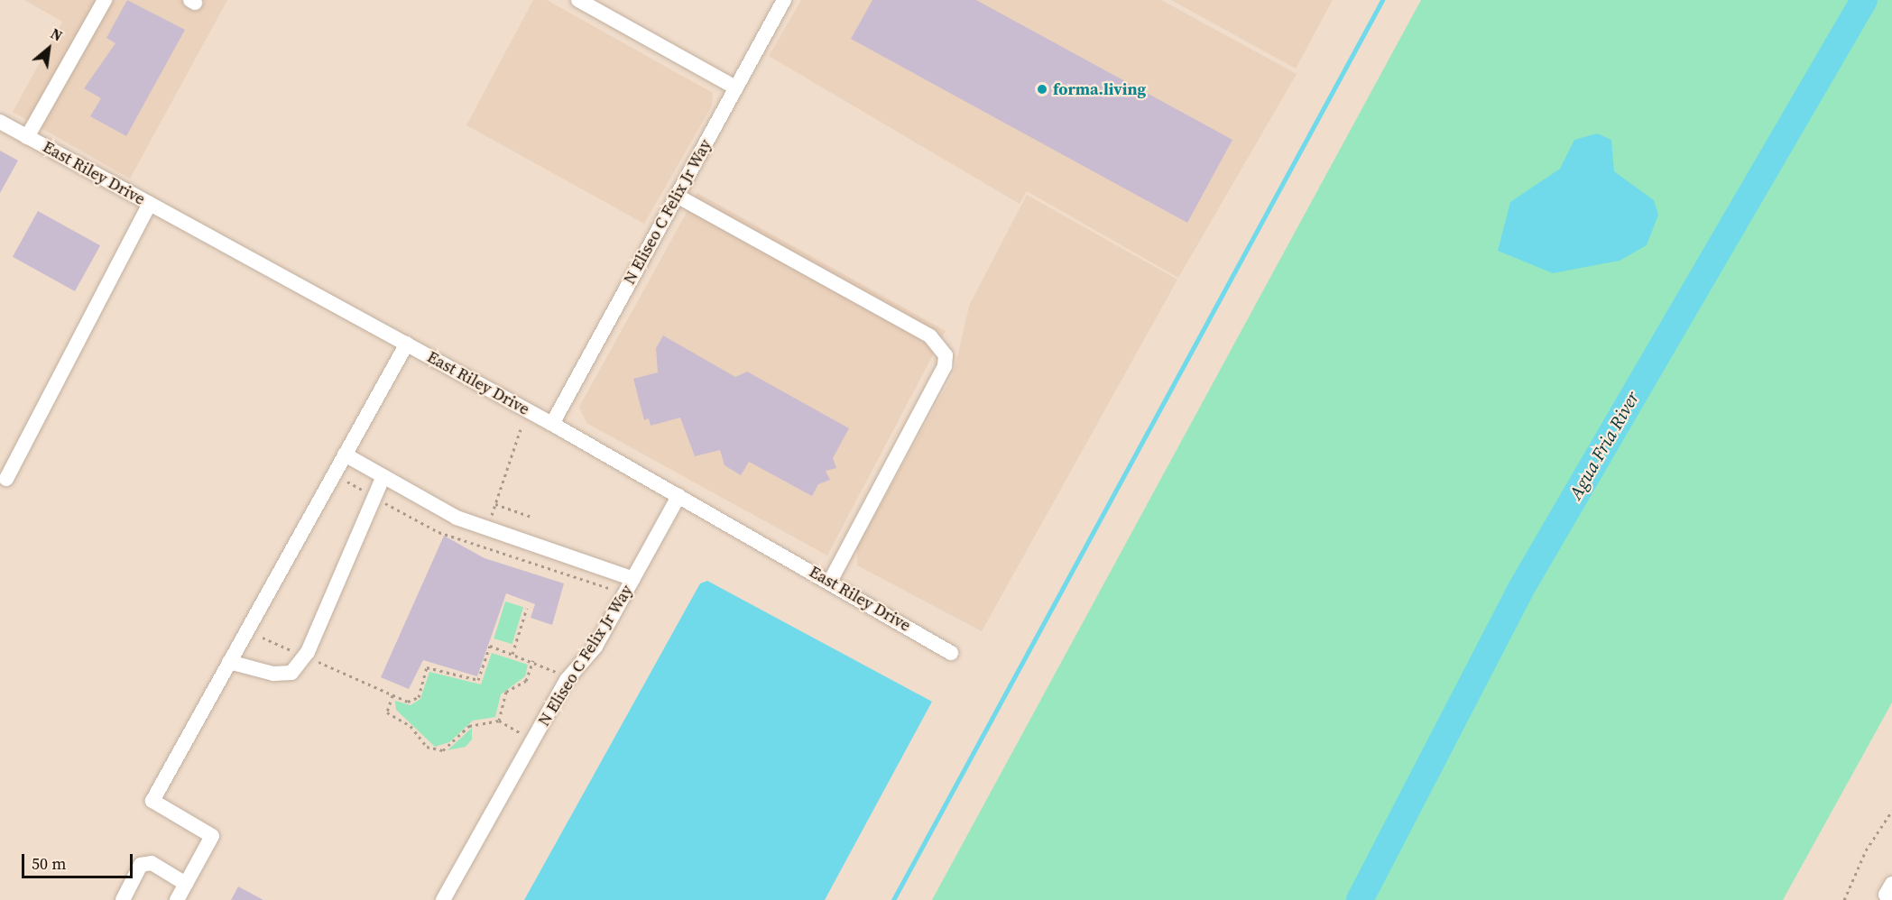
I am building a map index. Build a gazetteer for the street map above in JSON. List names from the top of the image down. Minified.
{"streets":{"street":["East Riley Drive","N Eliseo C Felix Jr Way"]},"crossings":[["East Riley Drive","N Eliseo C Felix Jr Way"]],"water":["Agua Fria River"],"places":["forma.living"],"scale_bar":"50 m","north":"top right"}
